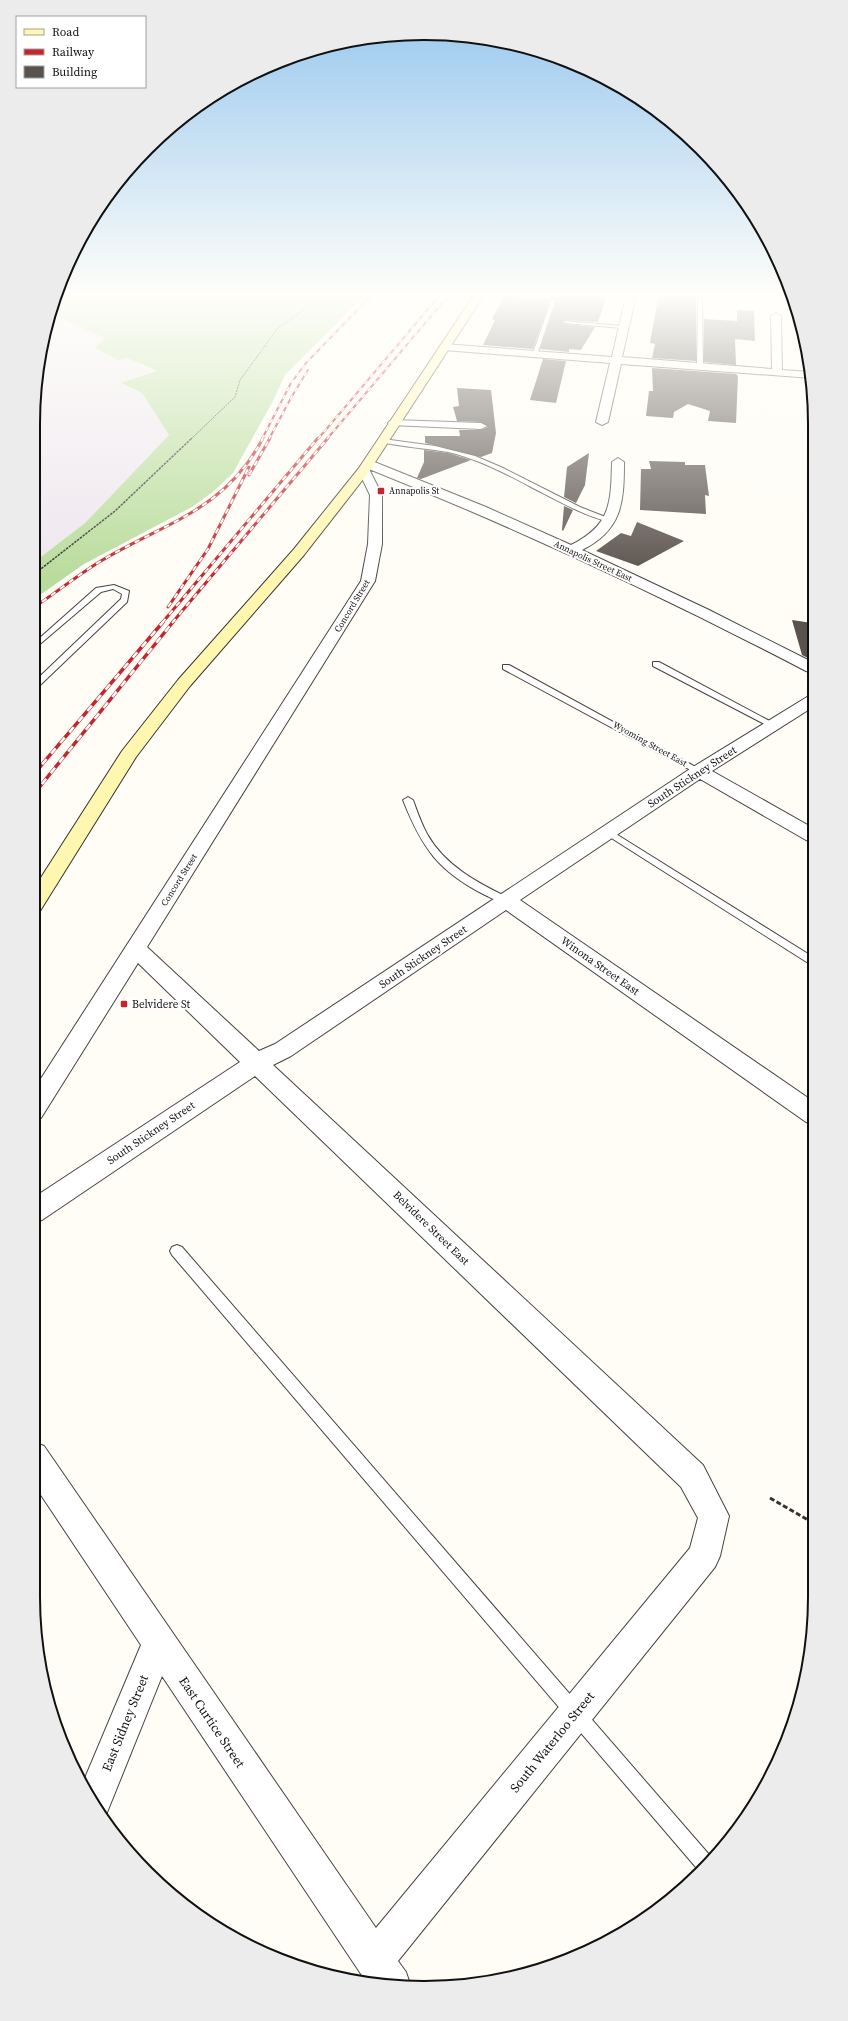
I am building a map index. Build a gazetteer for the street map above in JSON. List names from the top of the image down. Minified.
{"streets":{"street":["Annapolis Street East","Concord Street","Wyoming Street East","South Stickney Street","Winona Street East","Belvidere Street East","East Curtice Street","East Sidney Street","South Waterloo Street"]},"crossings":[["Annapolis Street East","Concord Street"],["Concord Street","Belvidere Street East"],["Wyoming Street East","South Stickney Street"],["South Stickney Street","Winona Street East"],["South Stickney Street","Belvidere Street East"],["Belvidere Street East","South Waterloo Street"],["East Curtice Street","East Sidney Street"],["East Curtice Street","South Waterloo Street"]],"places":{"transit":["Annapolis St","Belvidere St"]},"legend":["Road","Railway","Building"]}
